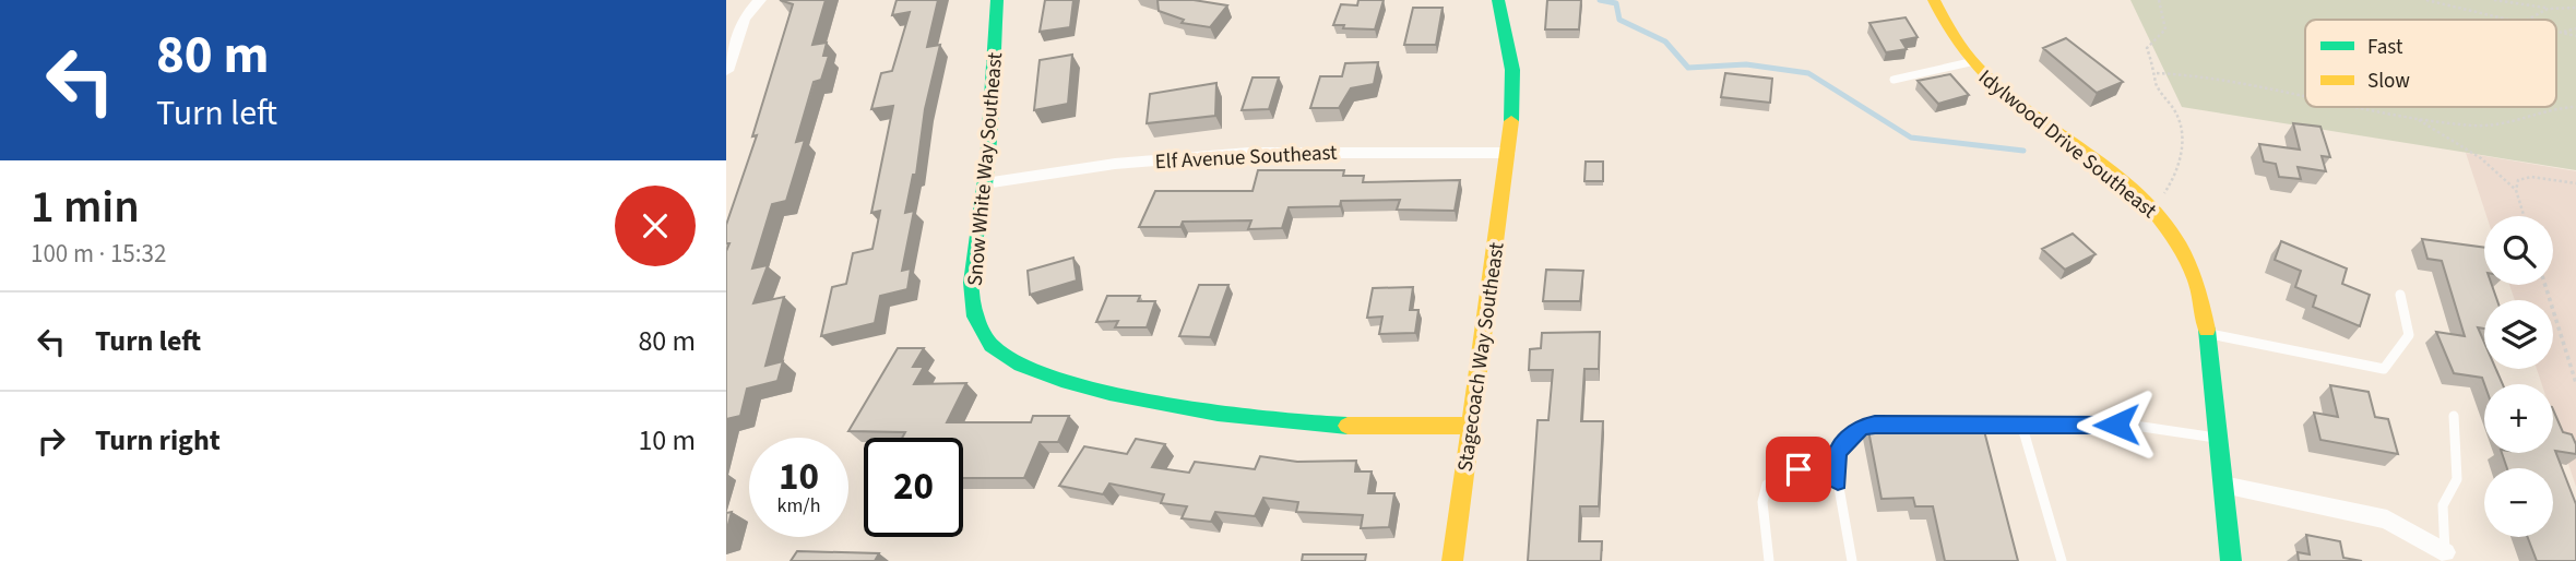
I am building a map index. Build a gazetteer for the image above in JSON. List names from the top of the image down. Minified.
{"streets":{"street":["Idylwood Drive Southeast","Elf Avenue Southeast","Snow White Way Southeast","Stagecoach Way Southeast"]},"crossings":[["Elf Avenue Southeast","Snow White Way Southeast"],["Elf Avenue Southeast","Stagecoach Way Southeast"],["Snow White Way Southeast","Stagecoach Way Southeast"]],"legend":["Fast","Slow"],"page":{"turn":["80 m","Turn left"],"heading":["1 min","100 m · 15:32"],"map_buttons":["+","−"],"list":[{"name":"Turn left","value":"80 m"},{"name":"Turn right","value":"10 m"}],"speed":"10 km/h","limit":"20"}}
